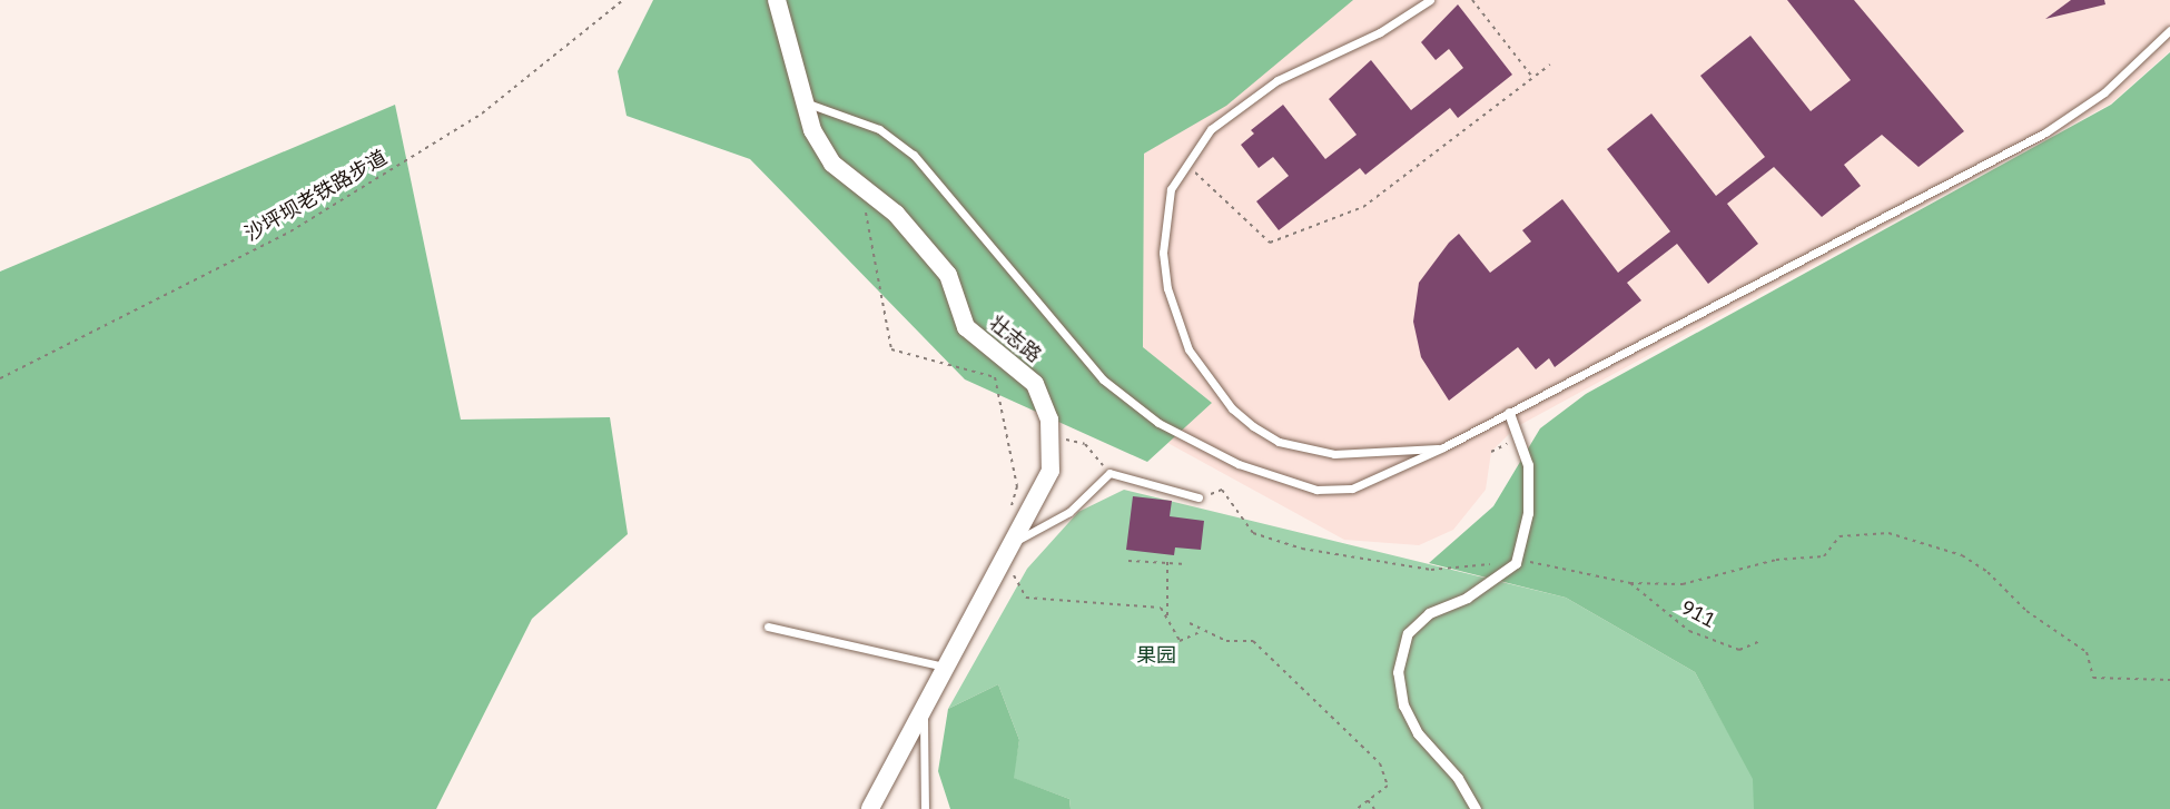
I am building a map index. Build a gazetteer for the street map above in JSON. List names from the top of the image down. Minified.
{"streets":{"street":["壮志路"],"path":["沙坪坝老铁路步道","911"]},"parks":["果园"]}
